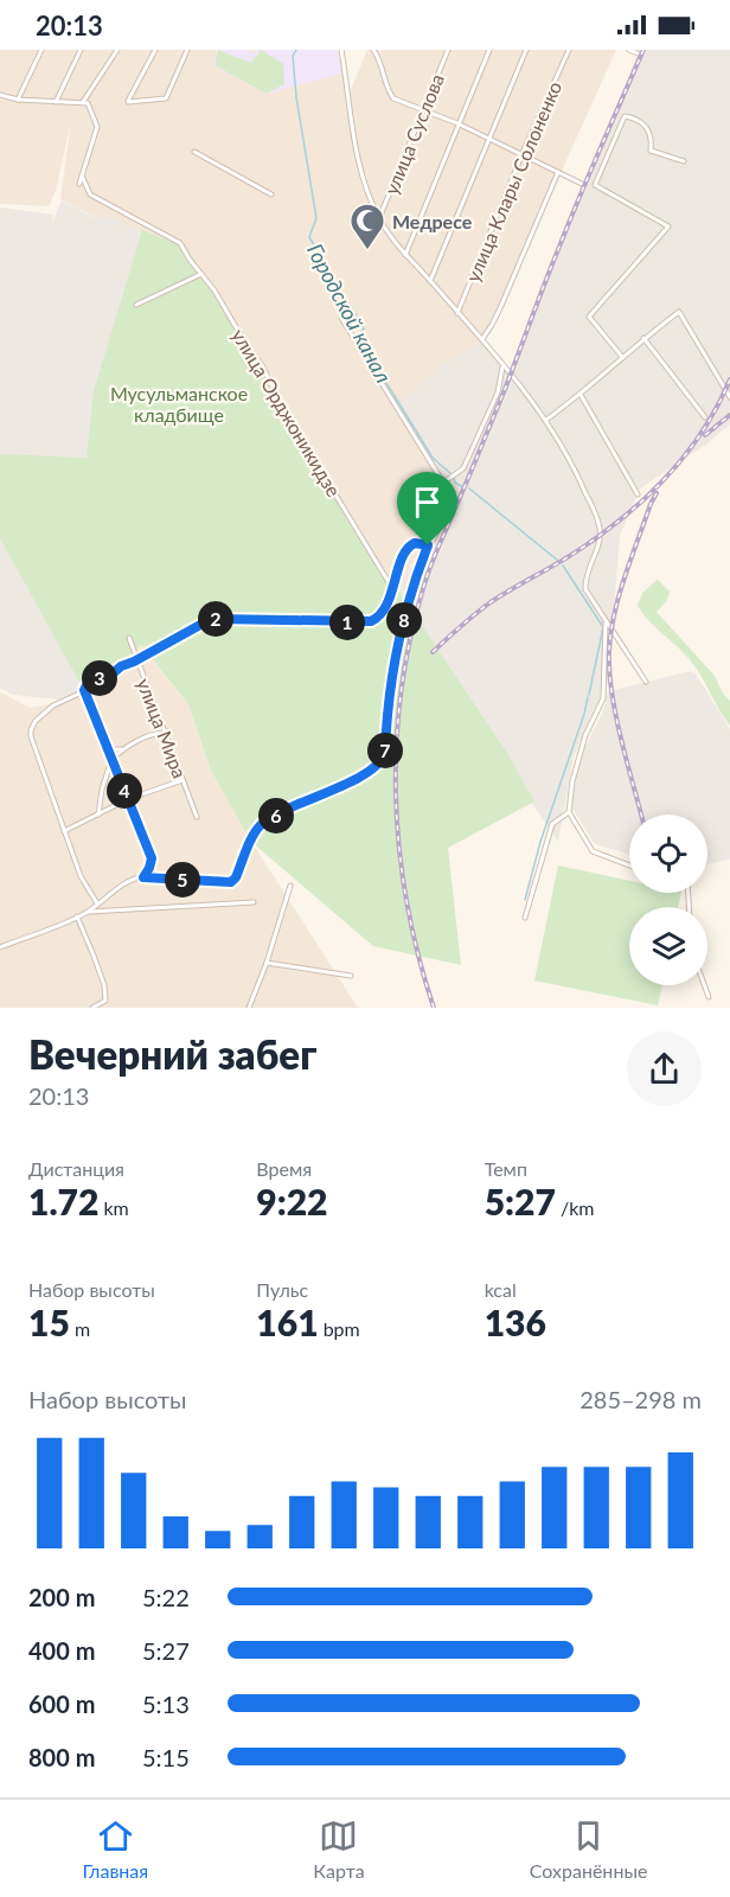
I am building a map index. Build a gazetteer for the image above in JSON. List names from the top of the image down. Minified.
{"streets":{"street":["улица Суслова","улица Клары Солоненко","улица Орджоникидзе","улица Мира"]},"water":["Городской канал"],"parks":["Мусульманское кладбище"],"places":{"mosque":["Медресе"]},"page":{"status":"20:13","pins":["2","8","1","3","7","4","6","5"],"heading":["Вечерний забег","20:13"],"stats":[["Дистанция","1.72 km"],["Время","9:22"],["Темп","5:27 /km"],["Набор высоты","15 m"],["Пульс","161 bpm"],["kcal","136"]],"chart":["Набор высоты","285–298 m"],"list":[{"name":"200 m","note":"5:22"},{"name":"400 m","note":"5:27"},{"name":"600 m","note":"5:13"},{"name":"800 m","note":"5:15"}],"tabs":["Главная","Карта","Сохранённые"]}}
